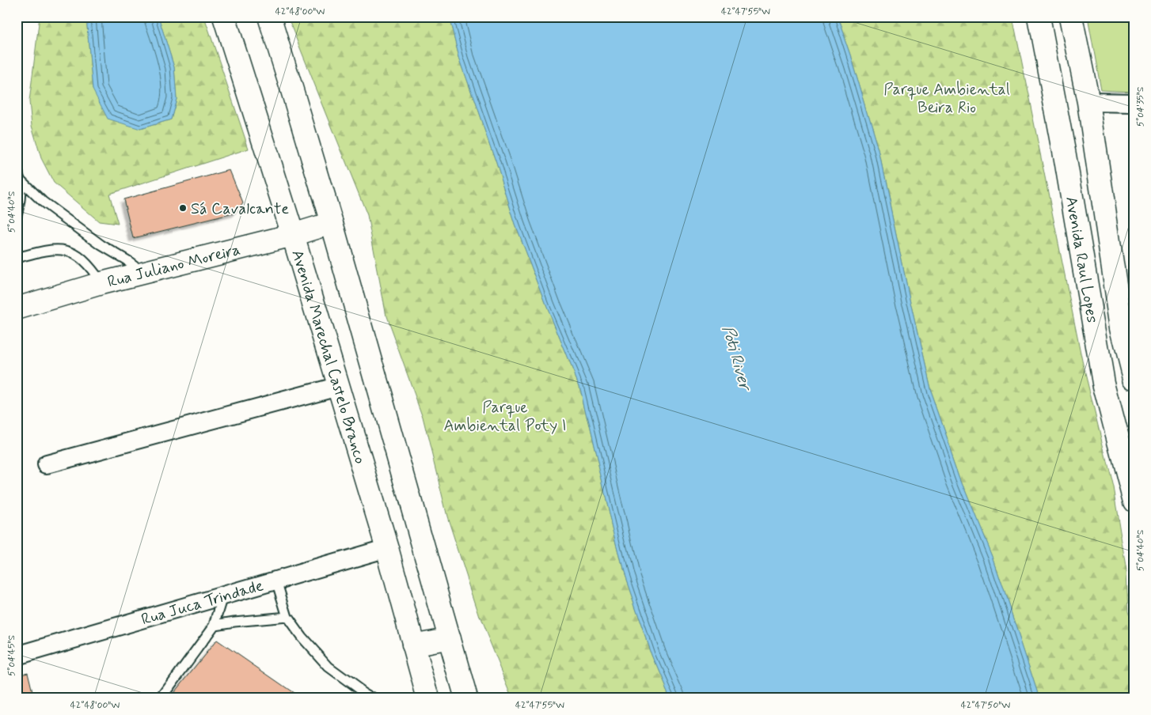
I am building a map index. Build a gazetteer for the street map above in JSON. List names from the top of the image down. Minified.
{"streets":{"main road":["Avenida Raul Lopes","Rua Juliano Moreira","Avenida Marechal Castelo Branco"],"street":["Rua Juca Trindade"]},"crossings":[["Rua Juliano Moreira","Avenida Marechal Castelo Branco"],["Avenida Marechal Castelo Branco","Rua Juca Trindade"]],"water":["Poti River"],"parks":["Parque Ambiental Beira Rio","Parque Ambiental Poty I"],"places":["Sá Cavalcante"],"coordinates":["42°48'00\"W","42°47'55\"W","5°04'35\"S","5°04'40\"S","5°04'45\"S","42°47'50\"W"]}
